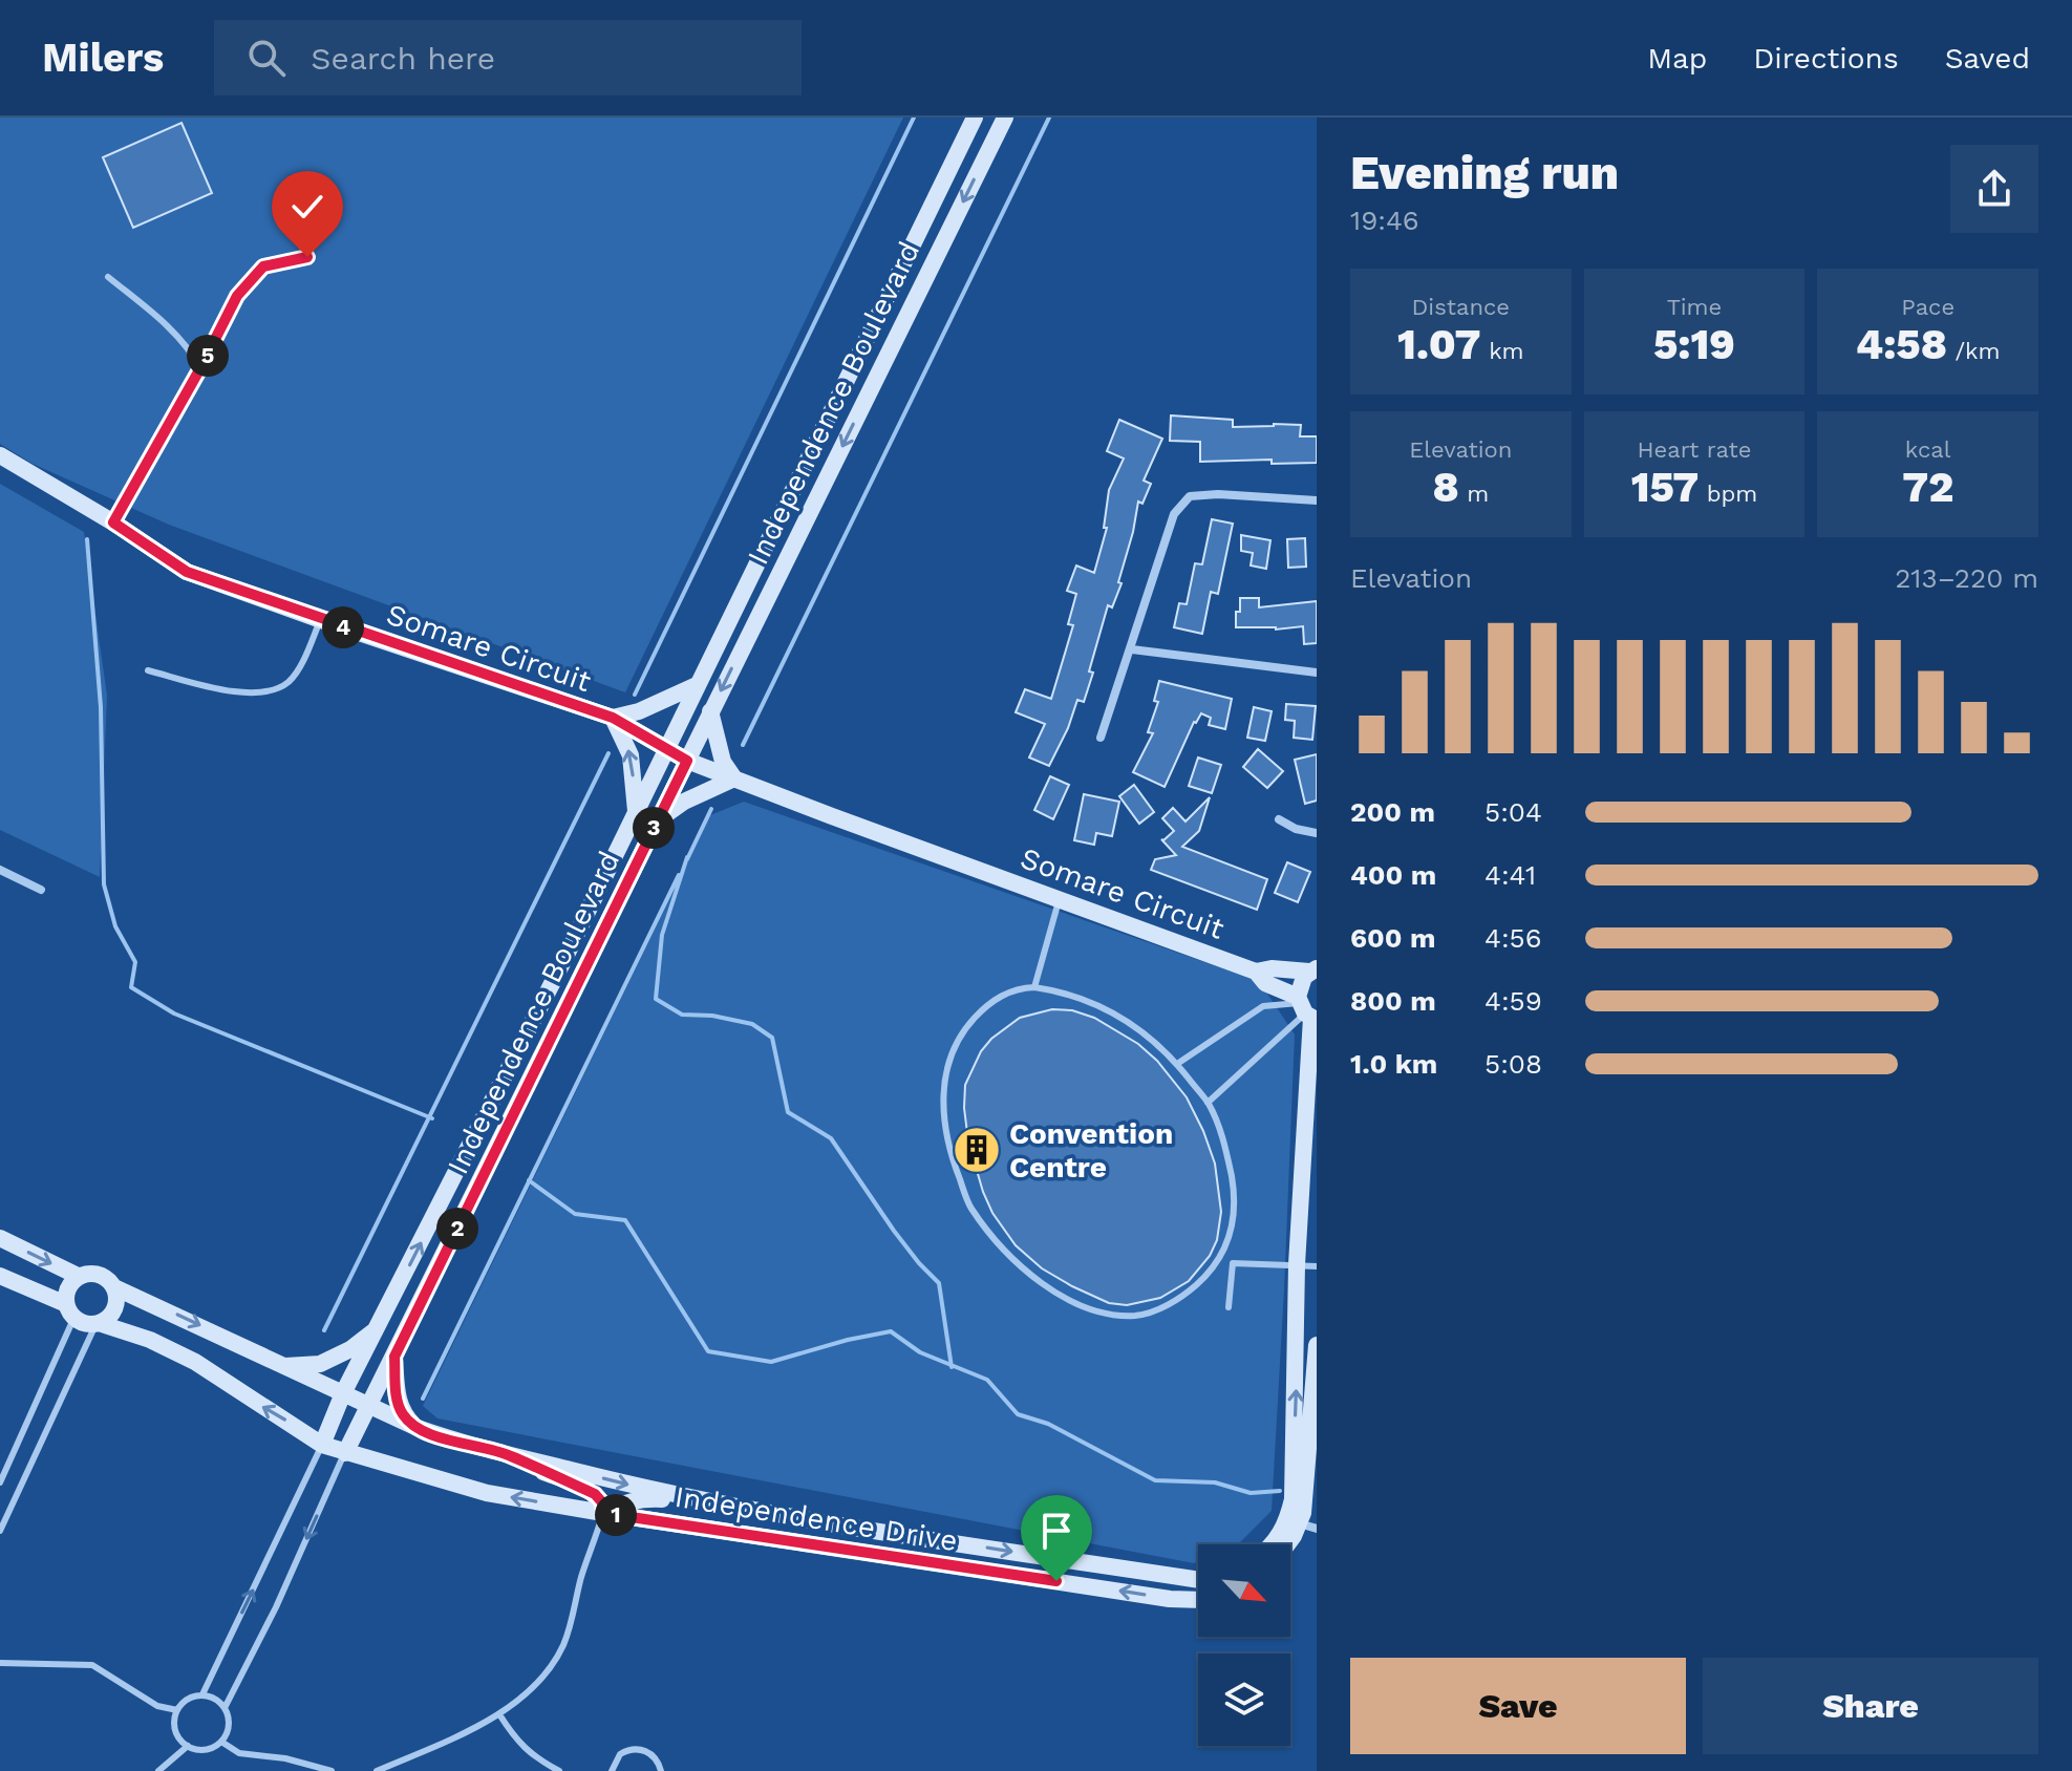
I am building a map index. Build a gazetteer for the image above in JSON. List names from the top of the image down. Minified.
{"streets":{"street":["Independence Boulevard","Somare Circuit","Independence Drive"]},"crossings":[["Independence Boulevard","Somare Circuit"],["Independence Boulevard","Independence Drive"]],"places":{"building":["Convention Centre"]},"north":"bottom right","page":{"header":"Milers","search":"Search here","nav":["Map","Directions","Saved"],"heading":["Evening run","19:46"],"stats":[["Distance","1.07 km"],["Time","5:19"],["Pace","4:58 /km"],["Elevation","8 m"],["Heart rate","157 bpm"],["kcal","72"]],"pins":["5","4","3","2","1"],"chart":["Elevation","213–220 m"],"list":[{"name":"200 m","note":"5:04"},{"name":"400 m","note":"4:41"},{"name":"600 m","note":"4:56"},{"name":"800 m","note":"4:59"},{"name":"1.0 km","note":"5:08"}],"buttons":["Save","Share"]}}
